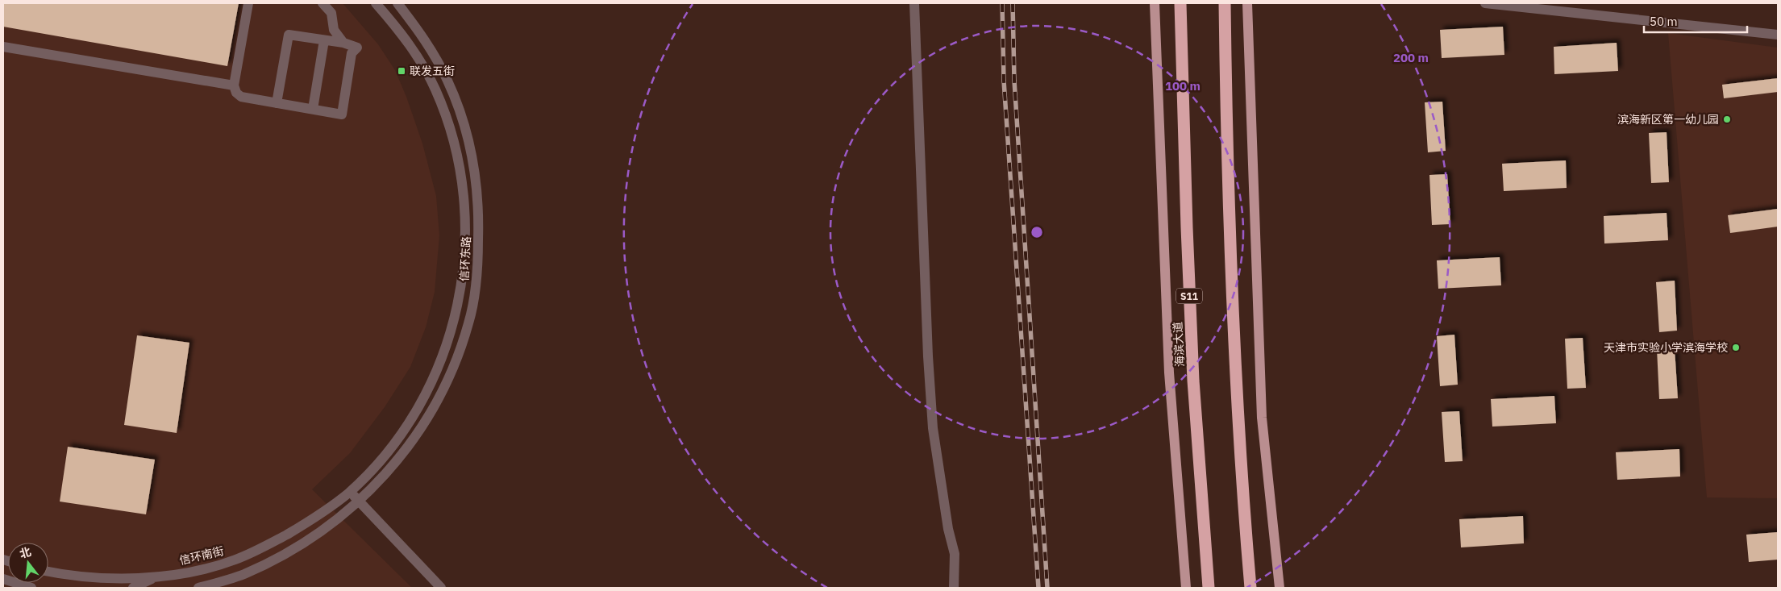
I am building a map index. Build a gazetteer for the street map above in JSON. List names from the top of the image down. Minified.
{"streets":{"highway":["S11","海滨大道"],"street":["信环东路","信环南街"]},"crossings":[["信环东路","信环南街"]],"places":{"transit":["联发五街"],"other":["滨海新区第一幼儿园","天津市实验小学滨海学校"]},"scale_bar":"50 m","north":"top","rings":["200 m","100 m"]}
